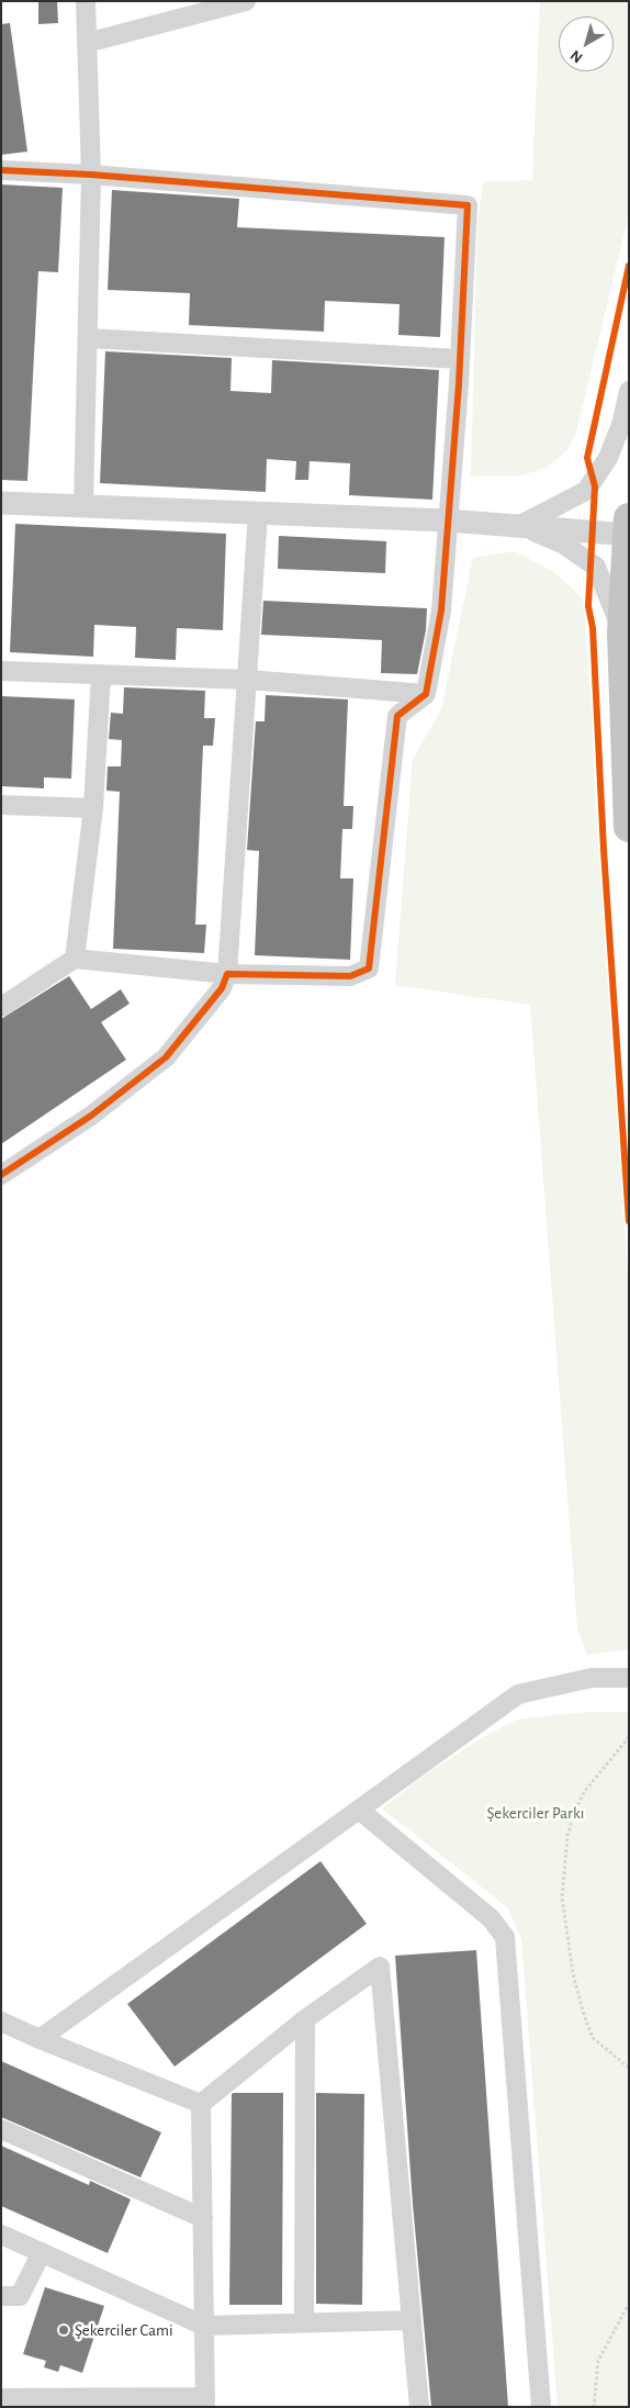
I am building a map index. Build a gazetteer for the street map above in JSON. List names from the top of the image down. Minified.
{"parks":["Şekerciler Parkı"],"places":["Şekerciler Cami"],"north":"bottom left"}
